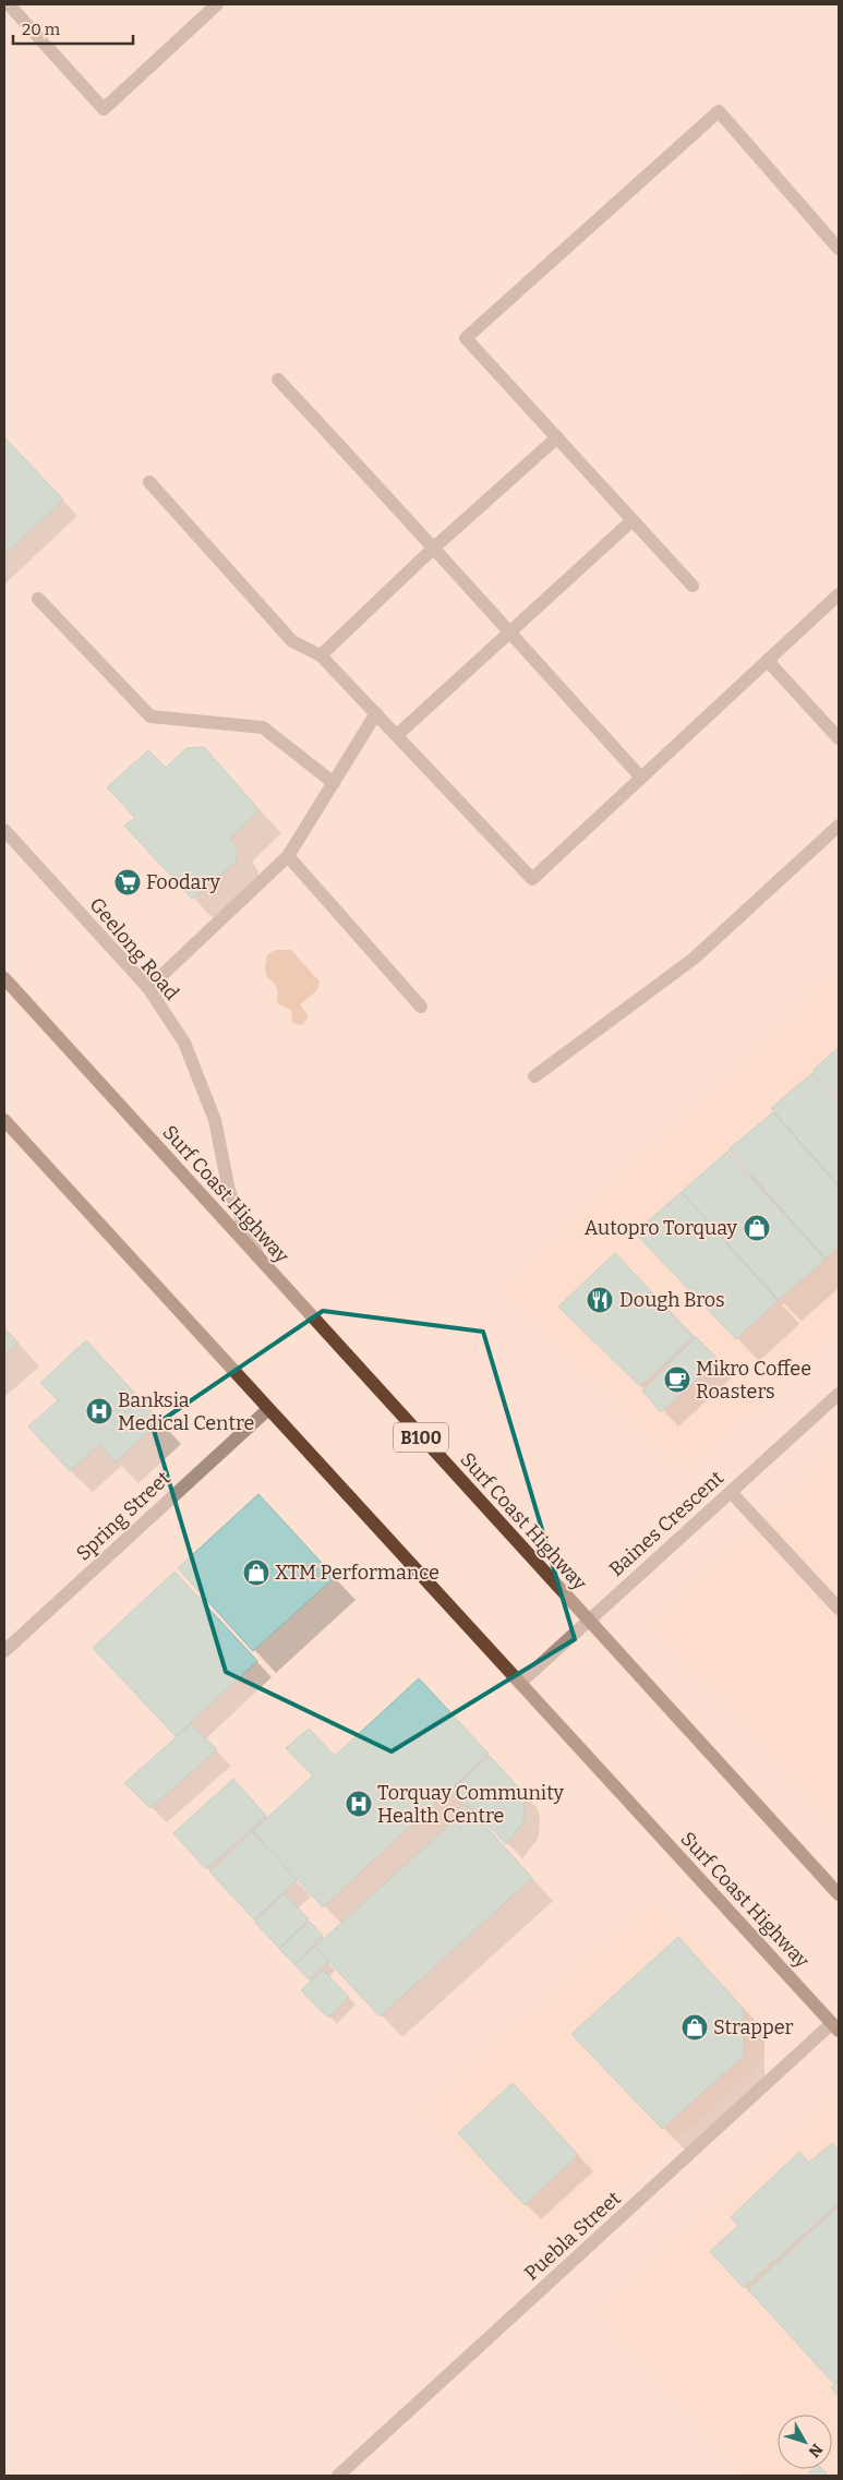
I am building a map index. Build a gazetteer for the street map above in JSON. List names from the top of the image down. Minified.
{"streets":{"main road":["Surf Coast Highway","B100"],"street":["Geelong Road","Spring Street","Baines Crescent","Puebla Street"]},"crossings":[["Geelong Road","Surf Coast Highway"],["Surf Coast Highway","Spring Street"],["Surf Coast Highway","Baines Crescent"],["Surf Coast Highway","Puebla Street"]],"places":{"supermarket":["Foodary"],"shop":["Autopro Torquay","XTM Performance","Strapper"],"restaurant":["Dough Bros"],"cafe":["Mikro Coffee Roasters"],"hospital":["Banksia Medical Centre","Torquay Community Health Centre"]},"scale_bar":"20 m","north":"bottom right"}
